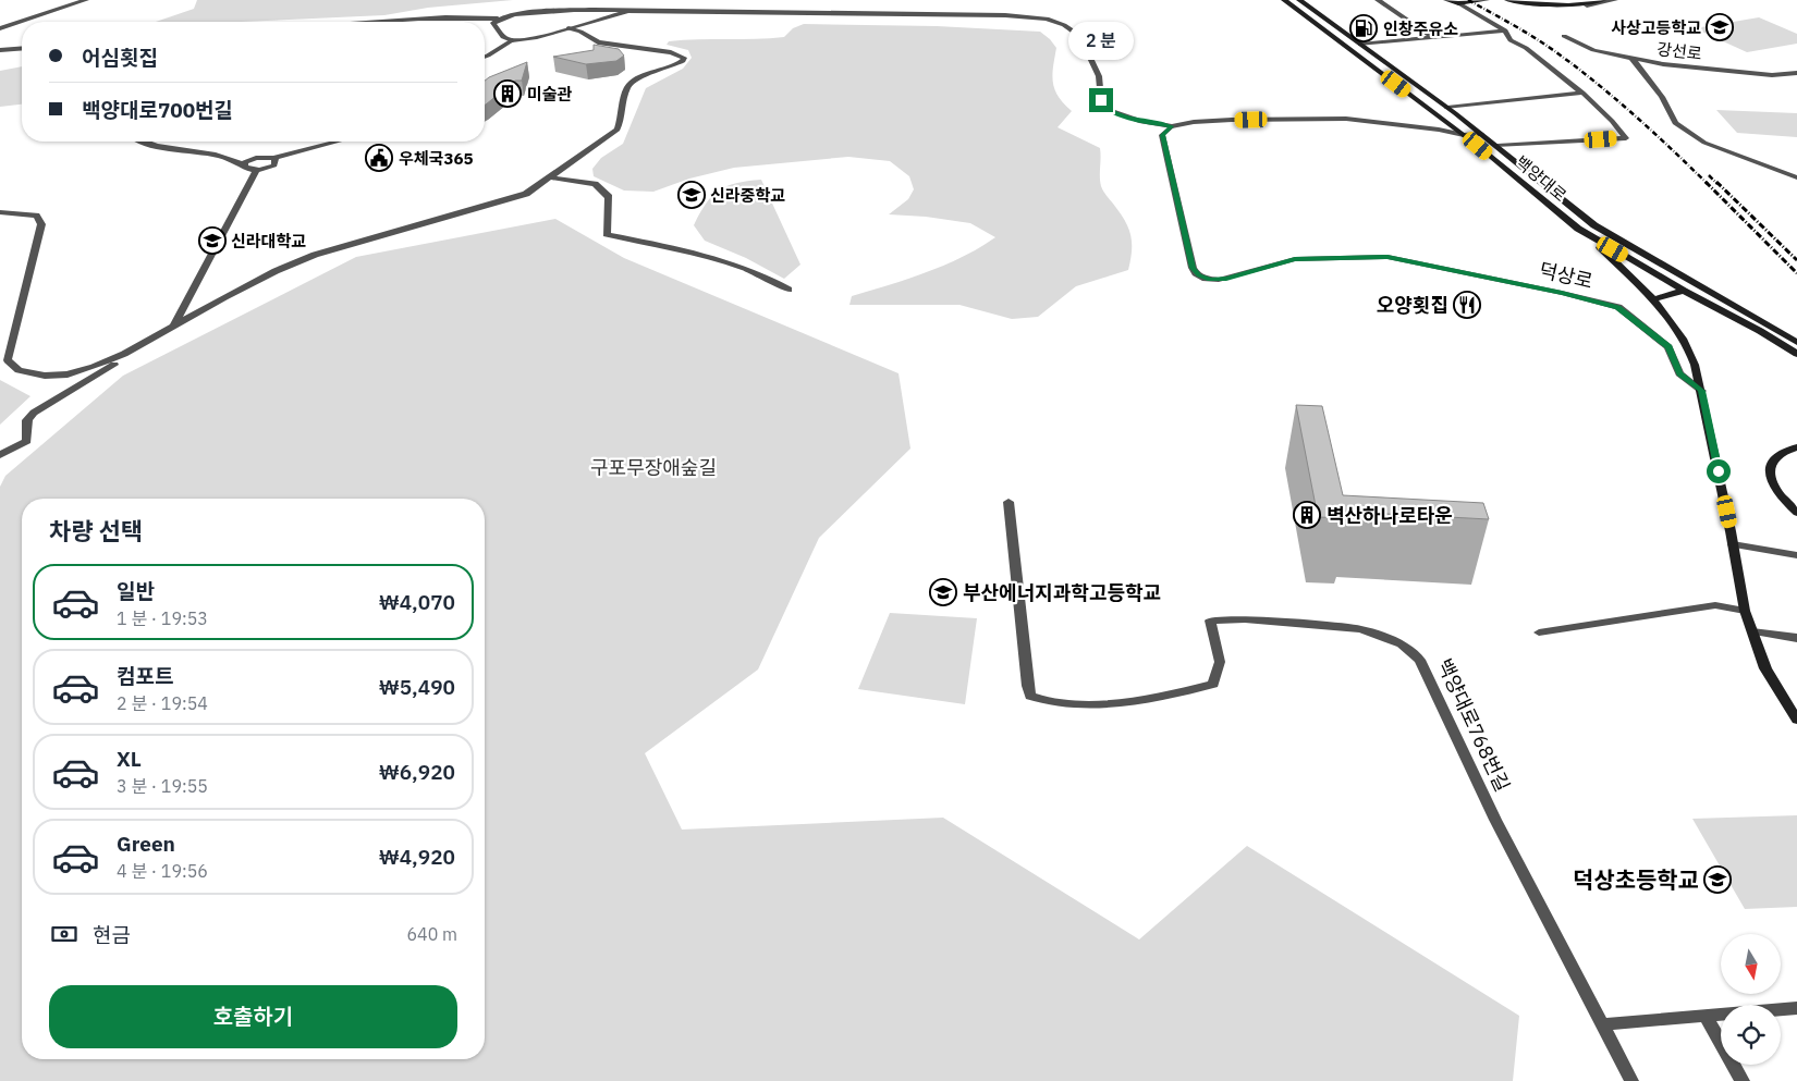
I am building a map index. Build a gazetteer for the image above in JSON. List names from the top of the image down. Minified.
{"streets":{"main road":["백양대로"],"street":["강선로","덕상로","백양대로768번길"]},"parks":["구포무장애숲길"],"places":{"school or university":["사상고등학교","신라중학교","신라대학교","부산에너지과학고등학교","덕상초등학교"],"fuel station":["인창주유소"],"building":["미술관","벽산하나로타운"],"public building":["우체국365"],"restaurant":["오양횟집"]},"north":"bottom","page":{"bubble":"2 분","banner":["어심횟집","백양대로700번길"],"heading":"차량 선택","list":[{"name":"일반","note":"1 분 · 19:53","value":"₩4,070"},{"name":"컴포트","note":"2 분 · 19:54","value":"₩5,490"},{"name":"XL","note":"3 분 · 19:55","value":"₩6,920"},{"name":"Green","note":"4 분 · 19:56","value":"₩4,920"}],"pay":["현금","640 m"],"buttons":"호출하기"}}
